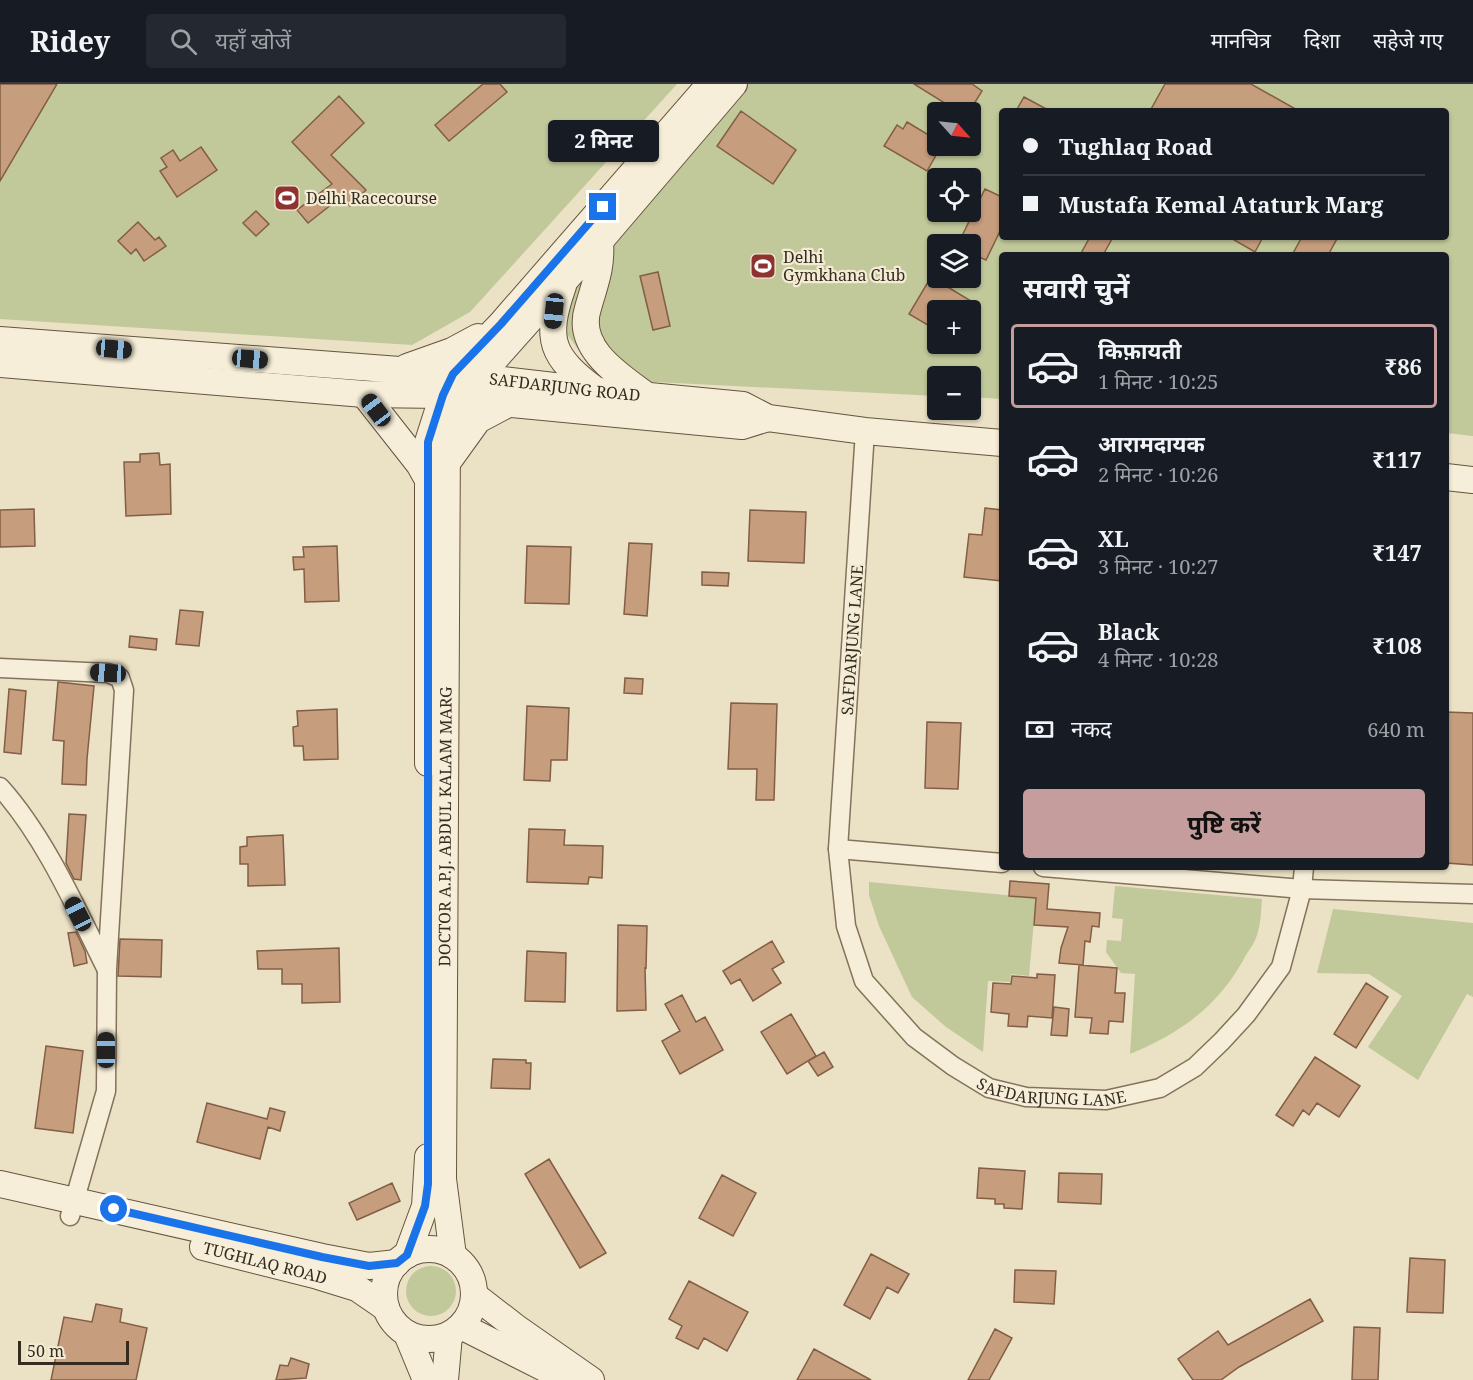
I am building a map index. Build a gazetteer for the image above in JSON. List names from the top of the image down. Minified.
{"streets":{"main road":["SAFDARJUNG ROAD","DOCTOR A.P.J. ABDUL KALAM MARG","TUGHLAQ ROAD"],"street":["SAFDARJUNG LANE"]},"crossings":[["SAFDARJUNG ROAD","SAFDARJUNG LANE"],["SAFDARJUNG ROAD","DOCTOR A.P.J. ABDUL KALAM MARG"],["DOCTOR A.P.J. ABDUL KALAM MARG","TUGHLAQ ROAD"]],"places":{"sports":["Delhi Racecourse","Delhi Gymkhana Club"]},"scale_bar":"50 m","north":"bottom right","page":{"header":"Ridey","search":"यहाँ खोजें","nav":["मानचित्र","दिशा","सहेजे गए"],"map_buttons":["+","−"],"banner":["Tughlaq Road","Mustafa Kemal Ataturk Marg"],"bubble":"2 मिनट","heading":"सवारी चुनें","list":[{"name":"किफ़ायती","note":"1 मिनट · 10:25","value":"₹86"},{"name":"आरामदायक","note":"2 मिनट · 10:26","value":"₹117"},{"name":"XL","note":"3 मिनट · 10:27","value":"₹147"},{"name":"Black","note":"4 मिनट · 10:28","value":"₹108"}],"pay":["नकद","640 m"],"buttons":"पुष्टि करें","scale":"50 m"}}
